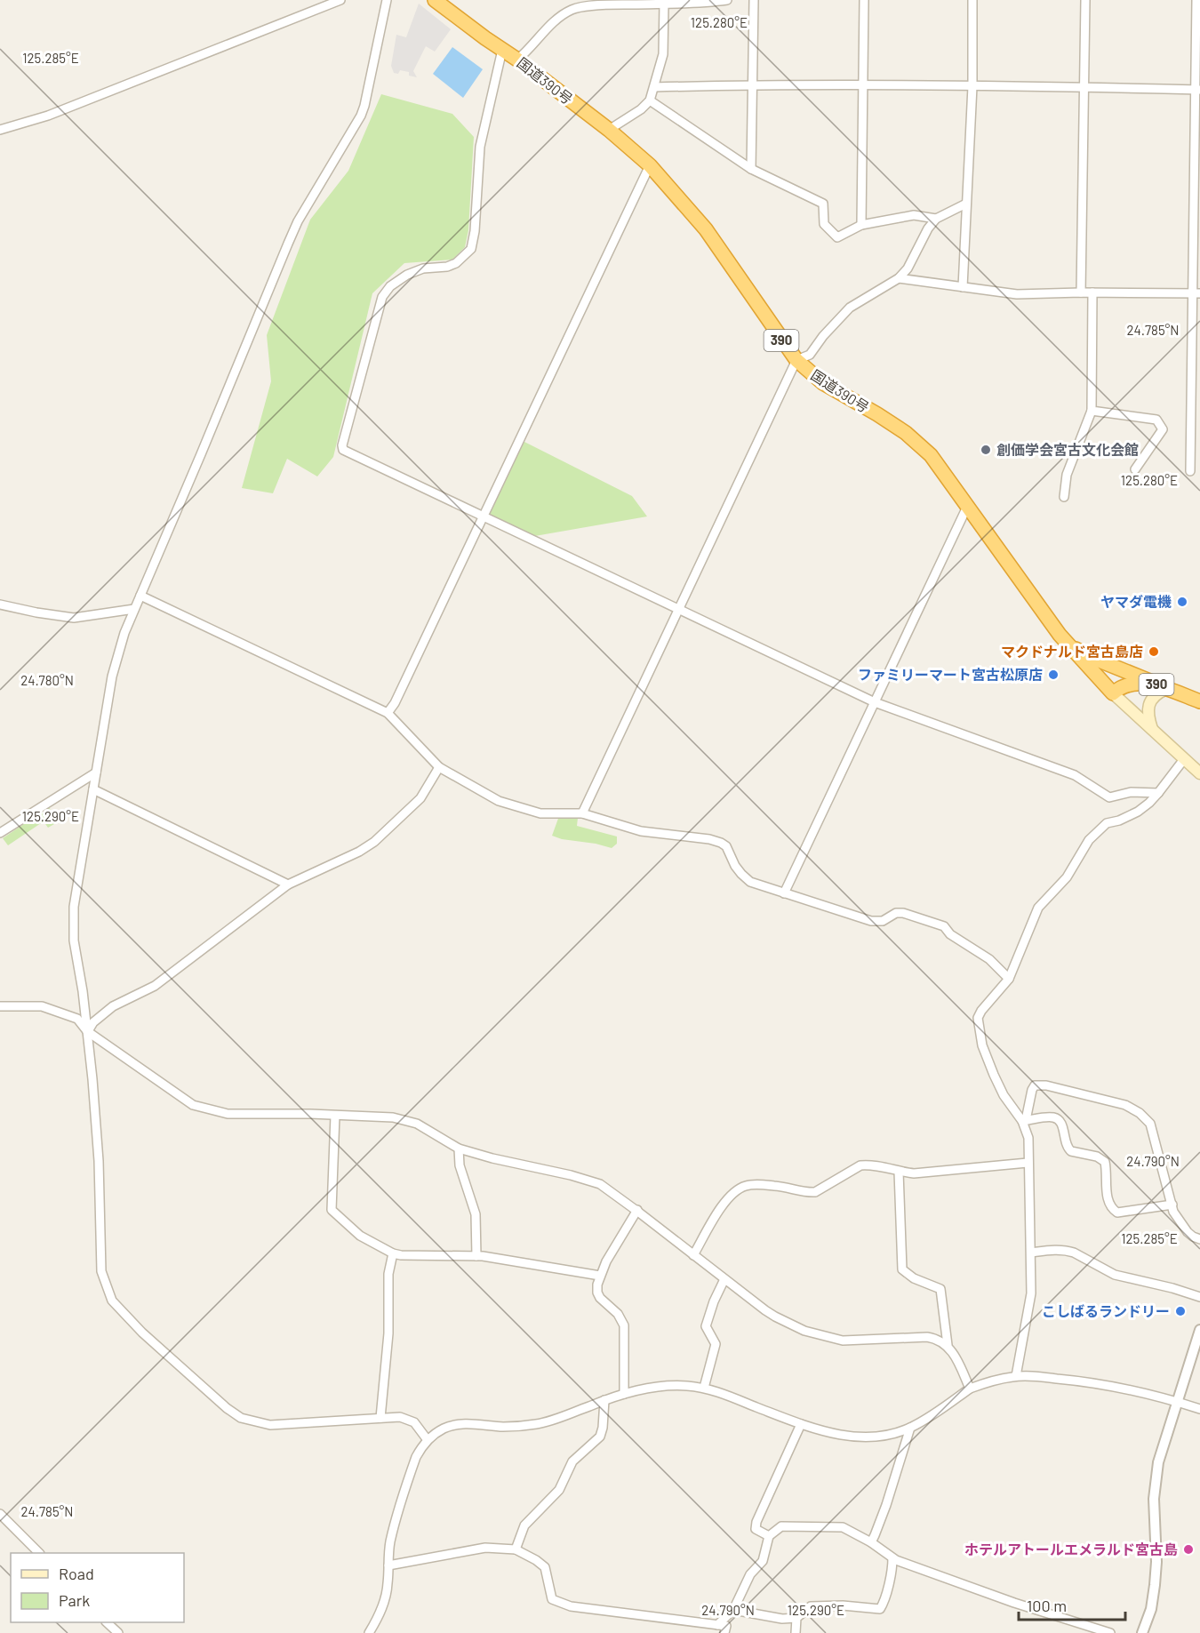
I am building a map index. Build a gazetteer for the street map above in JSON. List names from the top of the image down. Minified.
{"streets":{"highway":["国道390号","390"]},"crossings":[["国道390号","390"]],"places":["創価学会宮古文化会館","ヤマダ電機","マクドナルド宮古島店","ファミリーマート宮古松原店","こしばるランドリー","ホテルアトールエメラルド宮古島"],"legend":["Road","Park"],"scale_bar":"100 m","coordinates":["125.280°E","125.285°E","24.785°N","24.780°N","125.290°E","24.790°N"]}
